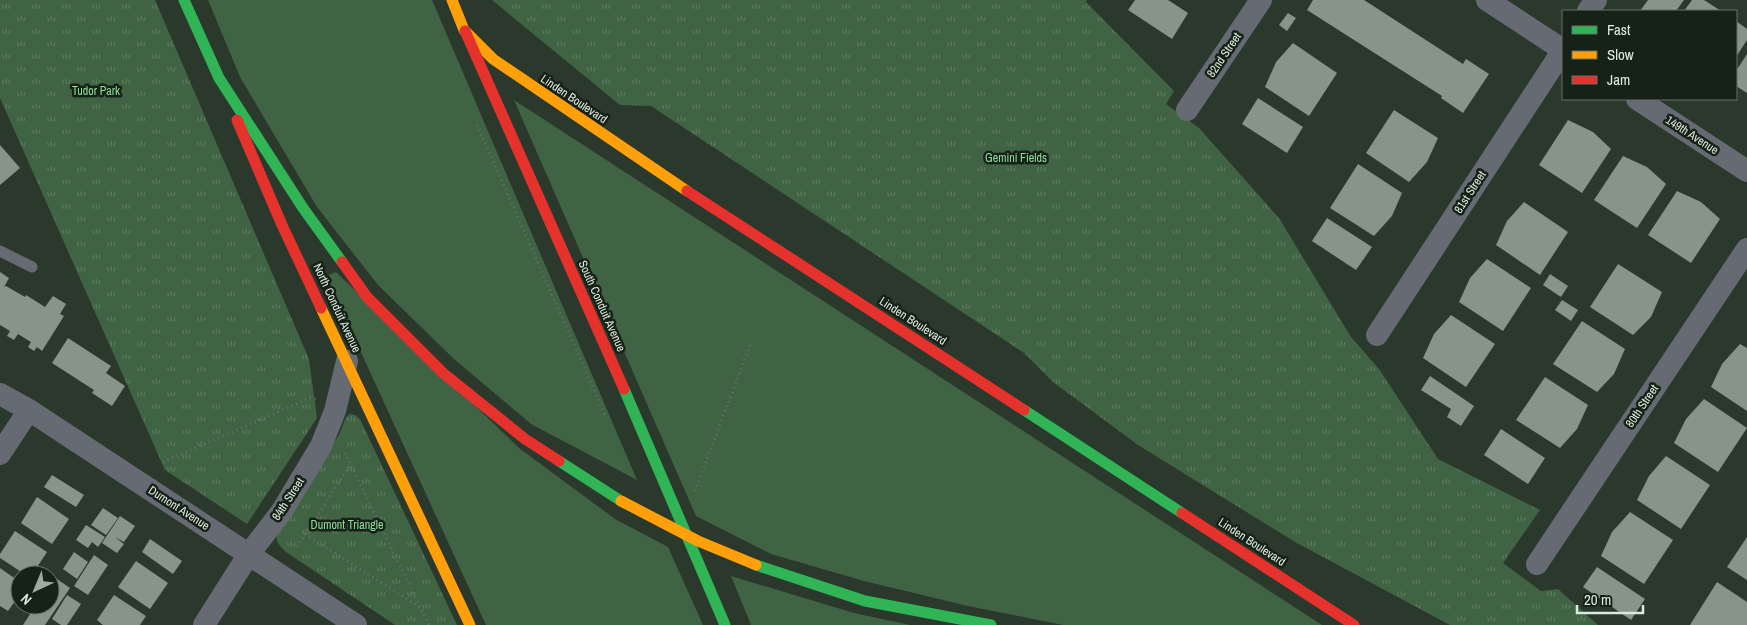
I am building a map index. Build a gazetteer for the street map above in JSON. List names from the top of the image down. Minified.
{"streets":{"main road":["Linden Boulevard","South Conduit Avenue","North Conduit Avenue"],"street":["82nd Street","149th Avenue","81st Street","80th Street","84th Street","Dumont Avenue"]},"crossings":[["Linden Boulevard","South Conduit Avenue"],["North Conduit Avenue","84th Street"],["84th Street","Dumont Avenue"]],"parks":["Tudor Park","Gemini Fields","Dumont Triangle"],"legend":["Fast","Slow","Jam"],"scale_bar":"20 m","north":"bottom left"}
